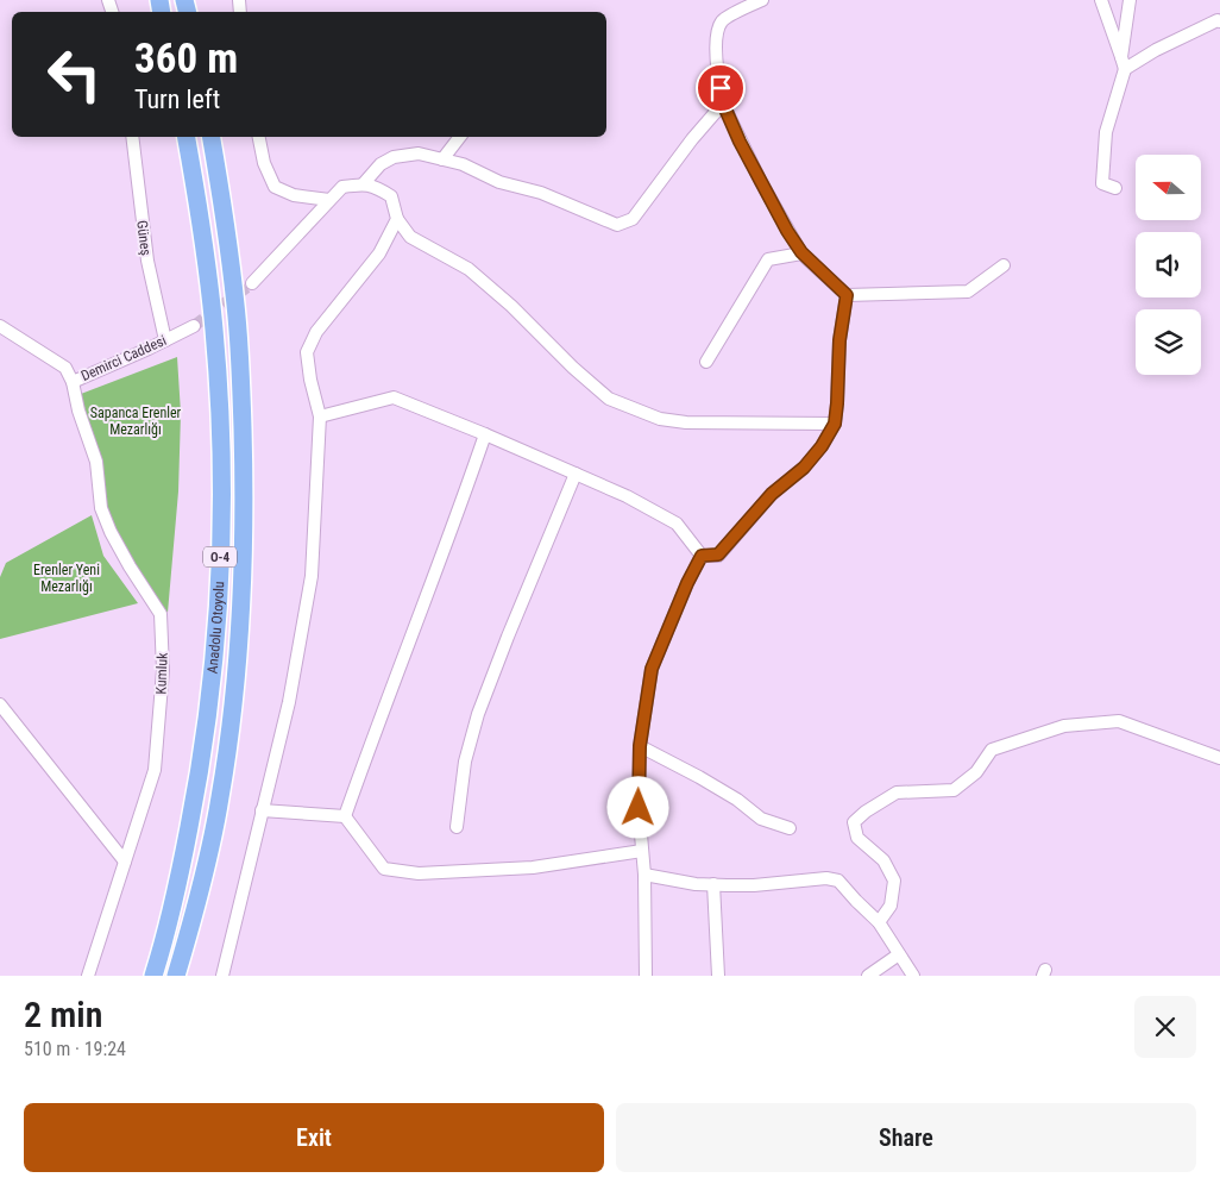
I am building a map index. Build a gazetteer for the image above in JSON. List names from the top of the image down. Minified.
{"streets":{"highway":["O-4","Anadolu Otoyolu"],"street":["Güneş","Demirci Caddesi","Kumluk"]},"crossings":[["Güneş","Demirci Caddesi"],["Demirci Caddesi","Kumluk"]],"parks":["Sapanca Erenler Mezarlığı","Erenler Yeni Mezarlığı"],"north":"left","page":{"turn":["360 m","Turn left"],"heading":["2 min","510 m · 19:24"],"buttons":["Exit","Share"]}}
